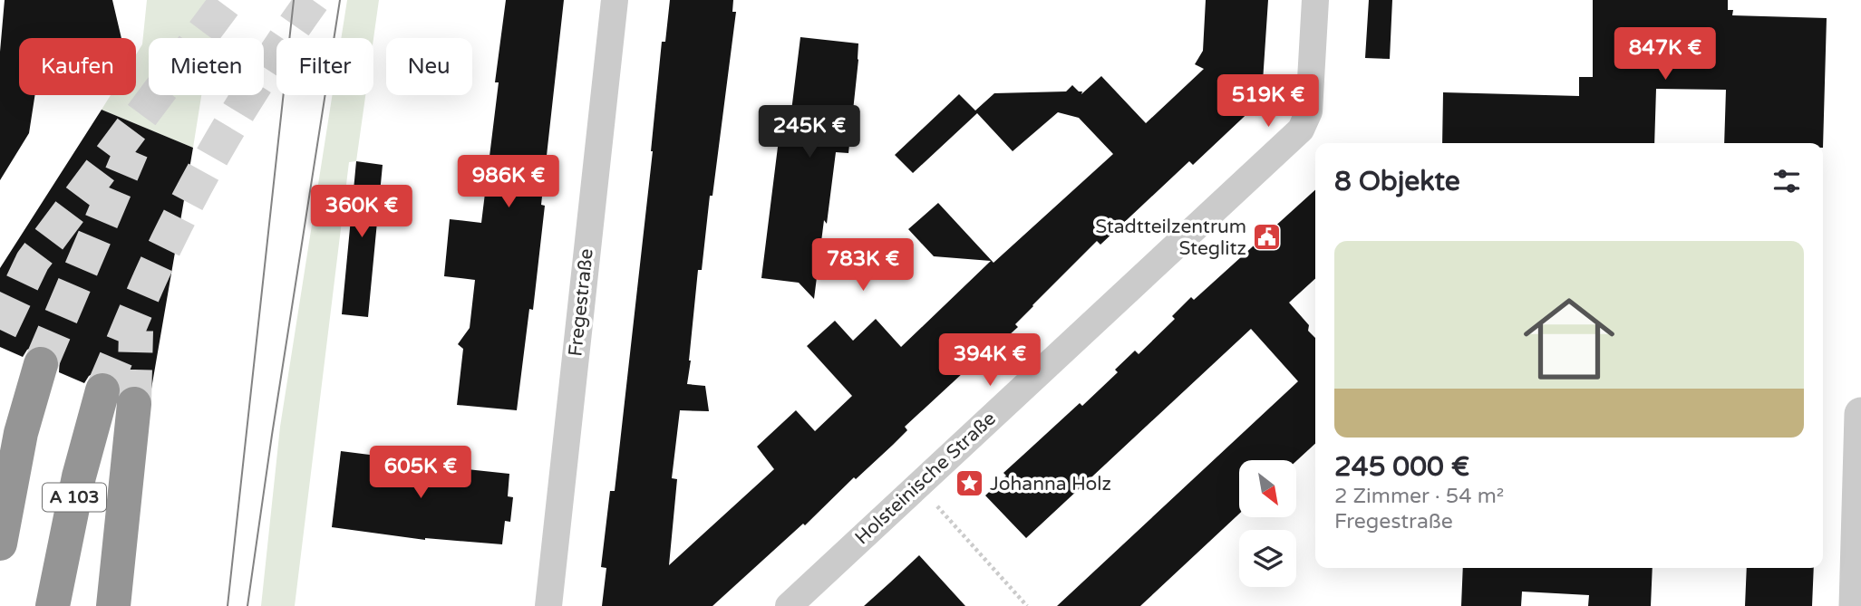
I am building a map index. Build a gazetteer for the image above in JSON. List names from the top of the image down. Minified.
{"streets":{"highway":["A 103"],"street":["Fregestraße","Holsteinische Straße"]},"places":{"public building":["Stadtteilzentrum Steglitz"],"place":["Johanna Holz"]},"north":"bottom right","page":{"price":["847K €","519K €","245K €","986K €","360K €","783K €","394K €","605K €"],"chip":["Kaufen","Mieten","Filter","Neu"],"heading":"8 Objekte","list":[{"name":"245 000 €","note":"2 Zimmer · 54 m² · Fregestraße"}]}}
